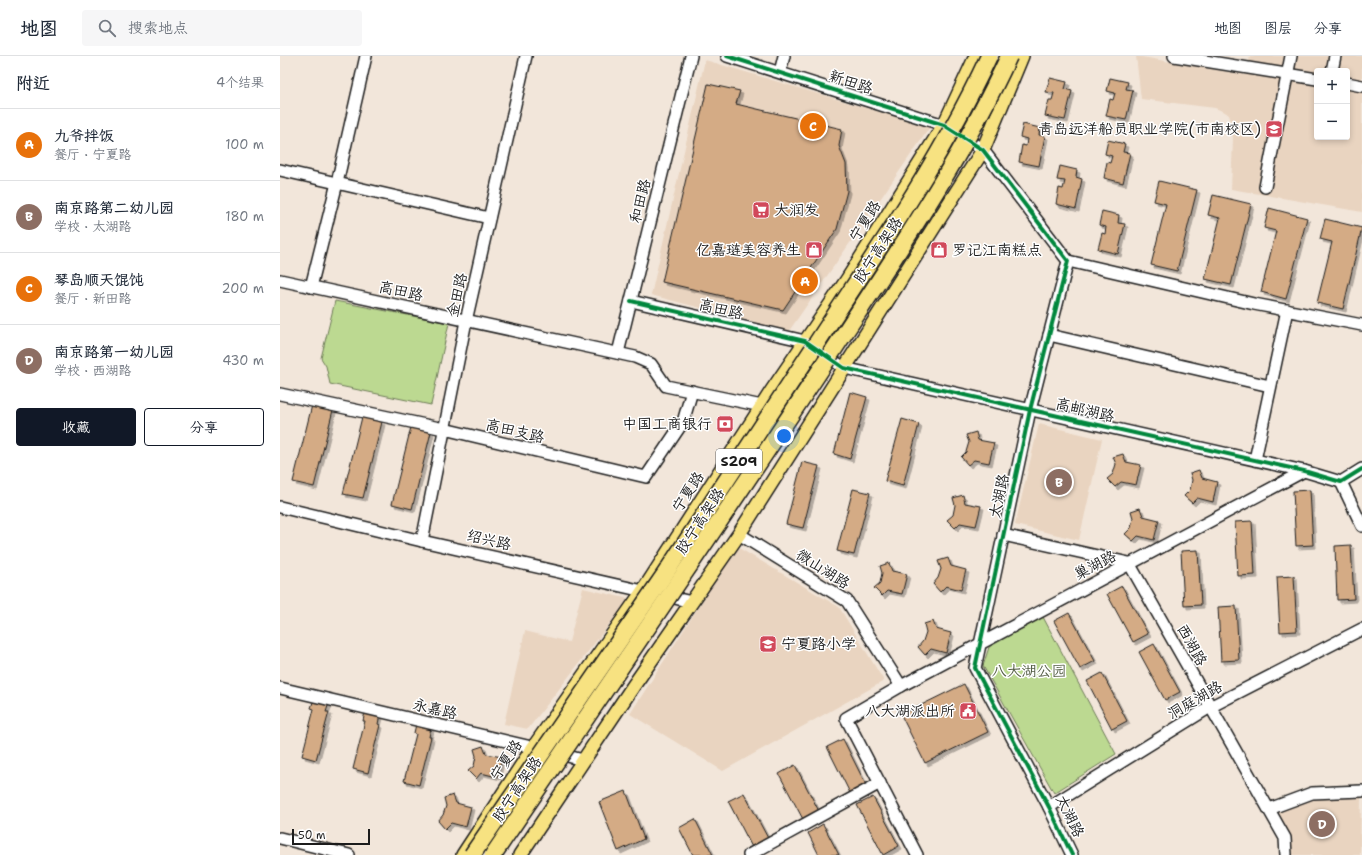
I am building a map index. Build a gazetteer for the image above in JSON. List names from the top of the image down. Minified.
{"streets":{"highway":["胶宁高架路","S209"],"main road":["宁夏路"],"street":["新田路","和田路","高田路","金田路","高邮湖路","高田支路","太湖路","绍兴路","巢湖路","微山湖路","西湖路","洞庭湖路","永嘉路"]},"crossings":[["新田路","宁夏路"],["和田路","高田路"],["宁夏路","高田路"],["宁夏路","高邮湖路"],["宁夏路","绍兴路"],["宁夏路","永嘉路"],["高田路","金田路"],["高田路","高邮湖路"],["高田路","高田支路"],["金田路","高田支路"],["金田路","绍兴路"],["高邮湖路","太湖路"],["高邮湖路","巢湖路"],["太湖路","巢湖路"],["太湖路","洞庭湖路"],["巢湖路","微山湖路"],["巢湖路","西湖路"],["西湖路","洞庭湖路"]],"parks":["八大湖公园"],"places":{"school or university":["青岛远洋船员职业学院(市南校区)","宁夏路小学"],"supermarket":["大润发"],"shop":["亿嘉琏美容养生","罗记江南糕点"],"bank":["中国工商银行"],"public building":["八大湖派出所"]},"scale_bar":"50 m","page":{"header":"地图","search":"搜索地点","nav":["地图","图层","分享"],"heading":["附近","4个结果"],"map_buttons":["+","−"],"list":[{"mark":"A","name":"九爷拌饭","note":"餐厅 · 宁夏路","value":"100 m"},{"mark":"B","name":"南京路第二幼儿园","note":"学校 · 太湖路","value":"180 m"},{"mark":"C","name":"琴岛顺天馄饨","note":"餐厅 · 新田路","value":"200 m"},{"mark":"D","name":"南京路第一幼儿园","note":"学校 · 西湖路","value":"430 m"}],"pins":["C","A","B","D"],"buttons":["收藏","分享"],"scale":"50 m"}}
